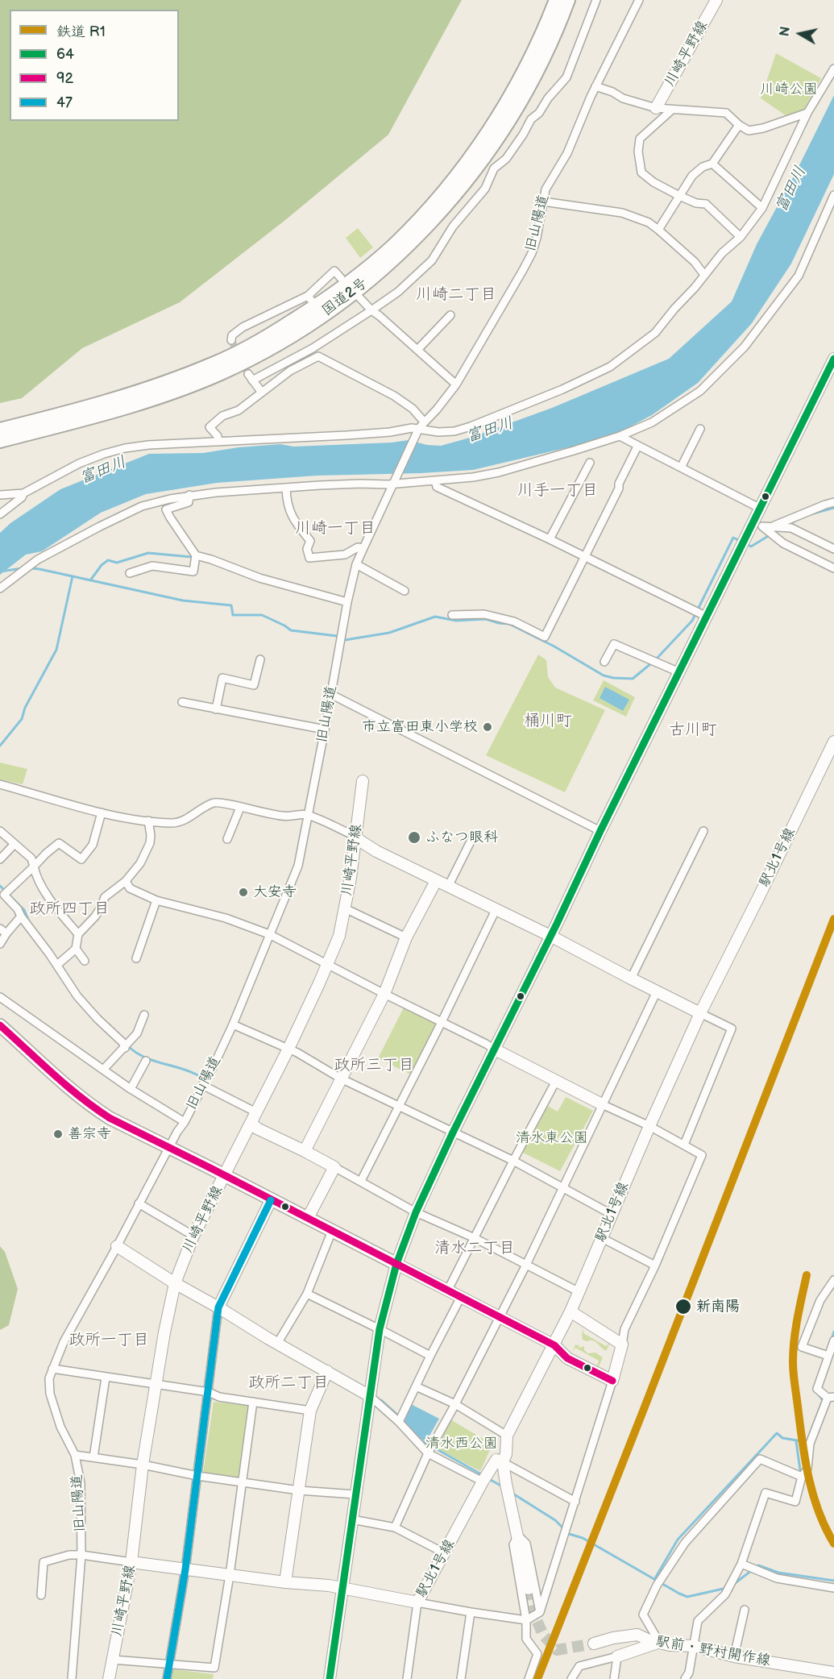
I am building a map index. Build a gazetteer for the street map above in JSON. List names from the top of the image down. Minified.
{"streets":{"highway":["国道2号"],"street":["川崎平野線","旧山陽道","駅北1号線","駅前・野村開作線"]},"crossings":[["川崎平野線","駅北1号線"]],"districts":["川崎二丁目","川手一丁目","川崎一丁目","桶川町","古川町","政所四丁目","政所三丁目","清水二丁目","政所一丁目","政所二丁目"],"water":["富田川"],"parks":["川崎公園","清水東公園","清水西公園"],"places":["市立富田東小学校","ふなつ眼科","大安寺","善宗寺","新南陽"],"lines":["transit line 64","rail line R1","transit line 92","transit line 47"],"legend":["鉄道 R1","64","92","47"],"north":"left"}
